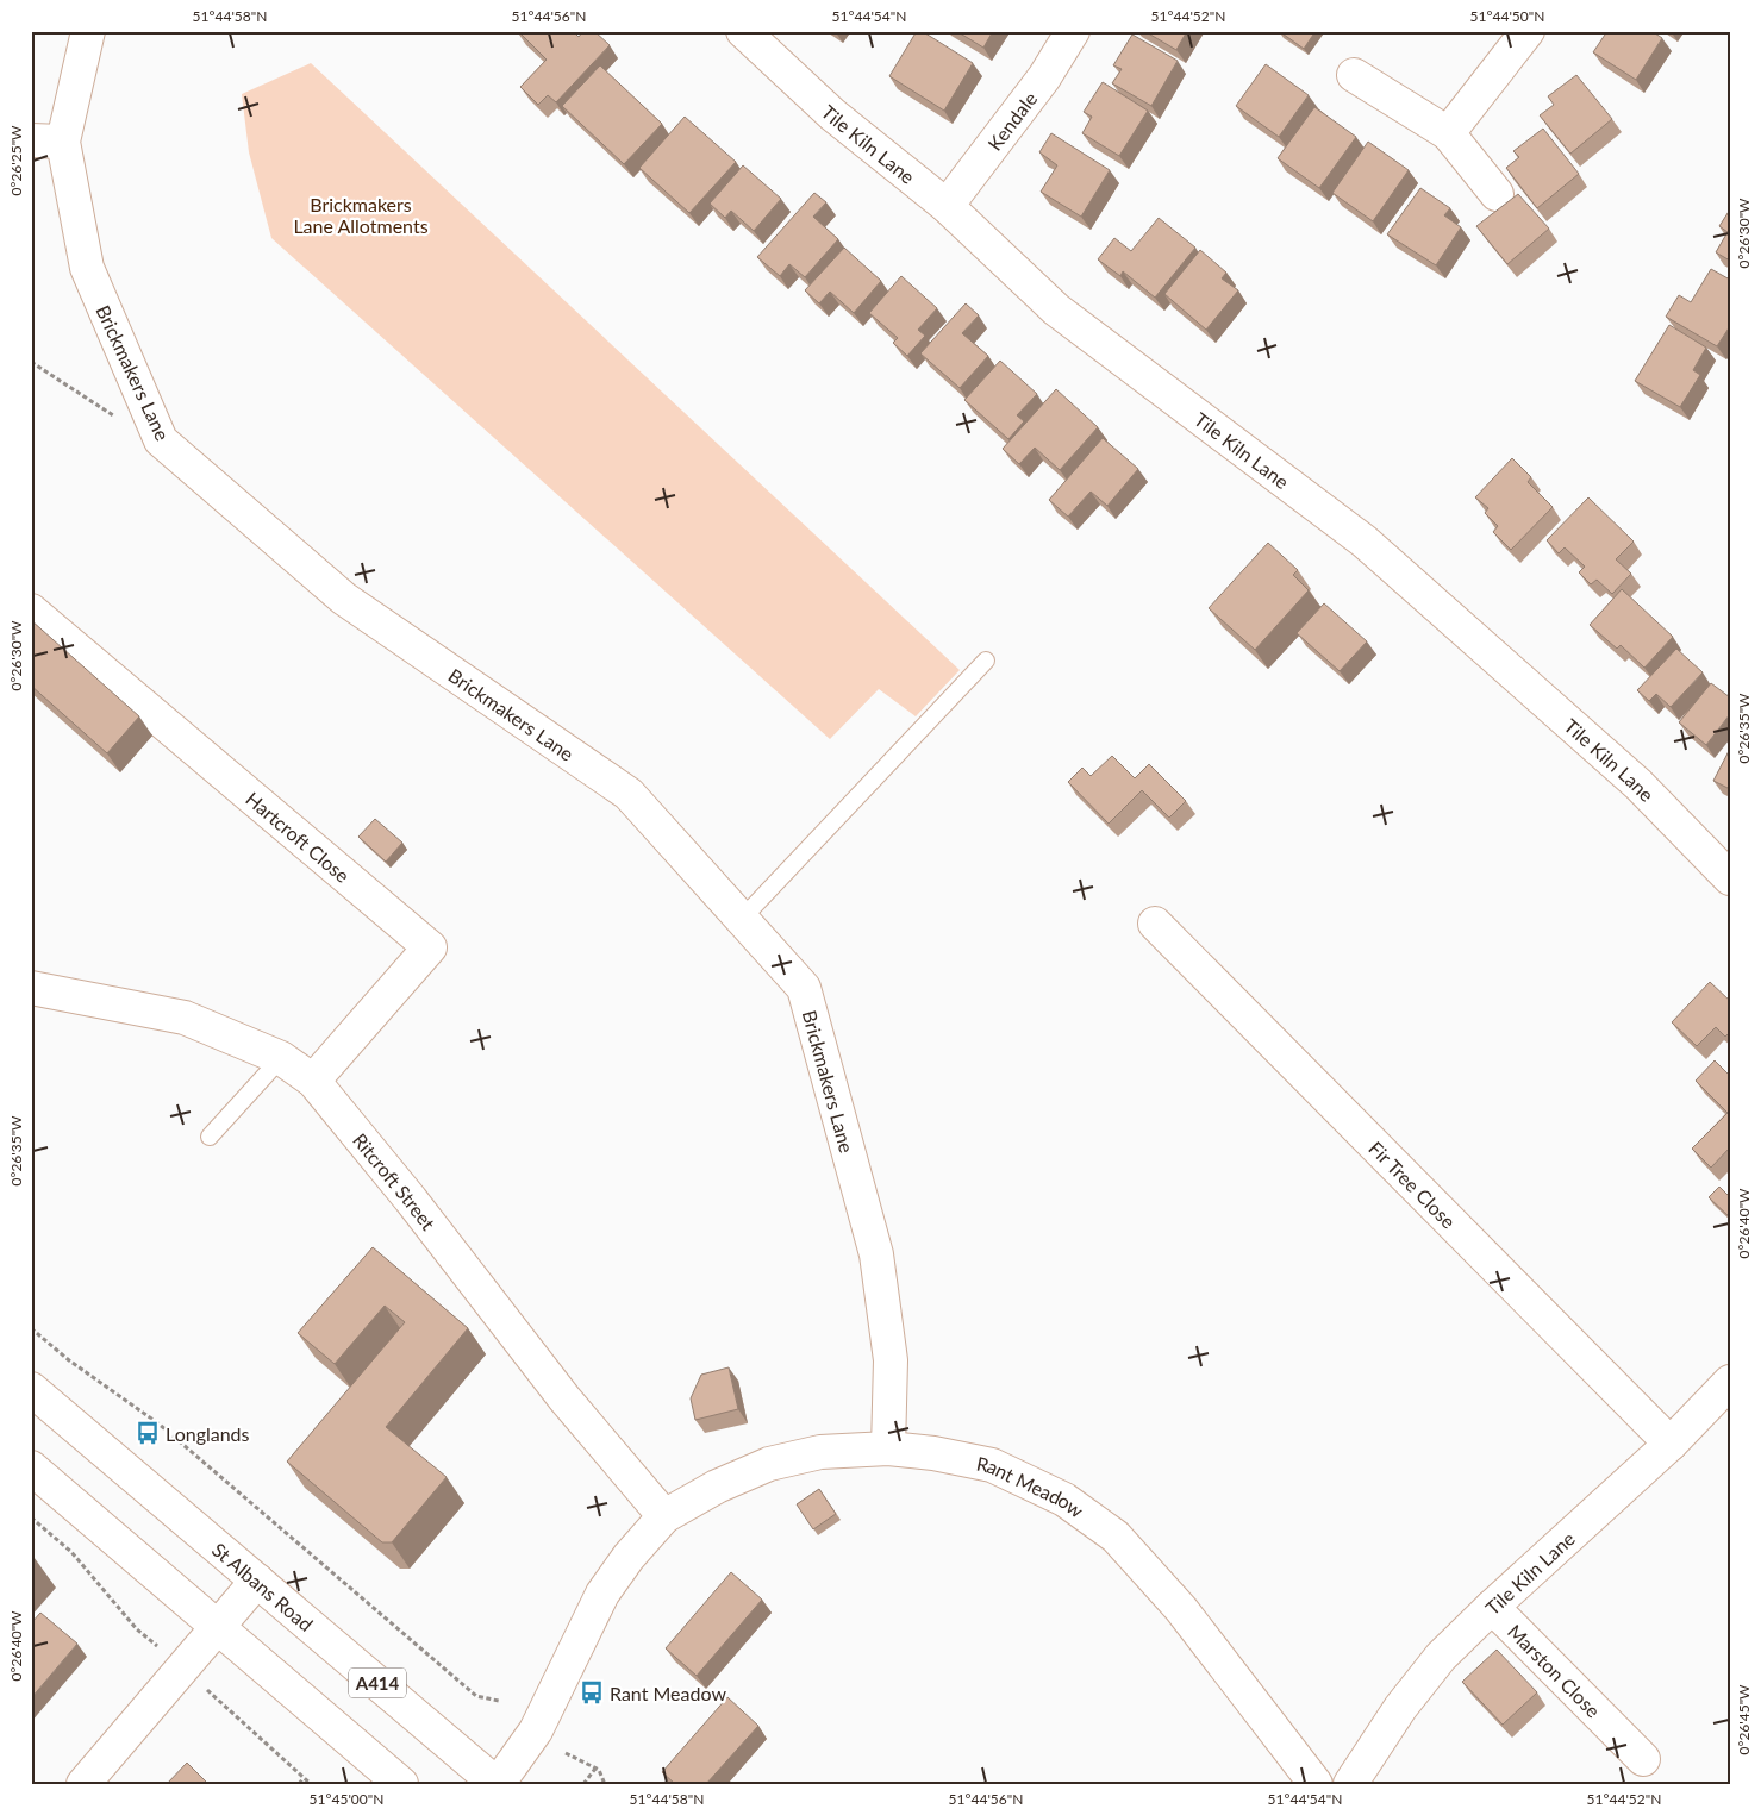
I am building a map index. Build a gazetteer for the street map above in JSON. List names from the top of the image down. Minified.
{"streets":{"street":["Kendale","Tile Kiln Lane","Brickmakers Lane","Hartcroft Close","Ritcroft Street","Fir Tree Close","Rant Meadow","St Albans Road","Marston Close","A414"]},"crossings":[["Kendale","Tile Kiln Lane"],["Tile Kiln Lane","Fir Tree Close"],["Tile Kiln Lane","Marston Close"],["Brickmakers Lane","Rant Meadow"],["Hartcroft Close","Ritcroft Street"],["Ritcroft Street","Rant Meadow"],["Rant Meadow","St Albans Road"]],"parks":["Brickmakers Lane Allotments"],"places":{"bus stop":["Longlands","Rant Meadow"]},"coordinates":["51°44'58\"N","51°44'56\"N","51°44'54\"N","51°44'52\"N","51°44'50\"N","0°26'25\"W","0°26'30\"W","0°26'35\"W","0°26'40\"W","0°26'45\"W","51°45'00\"N"]}
